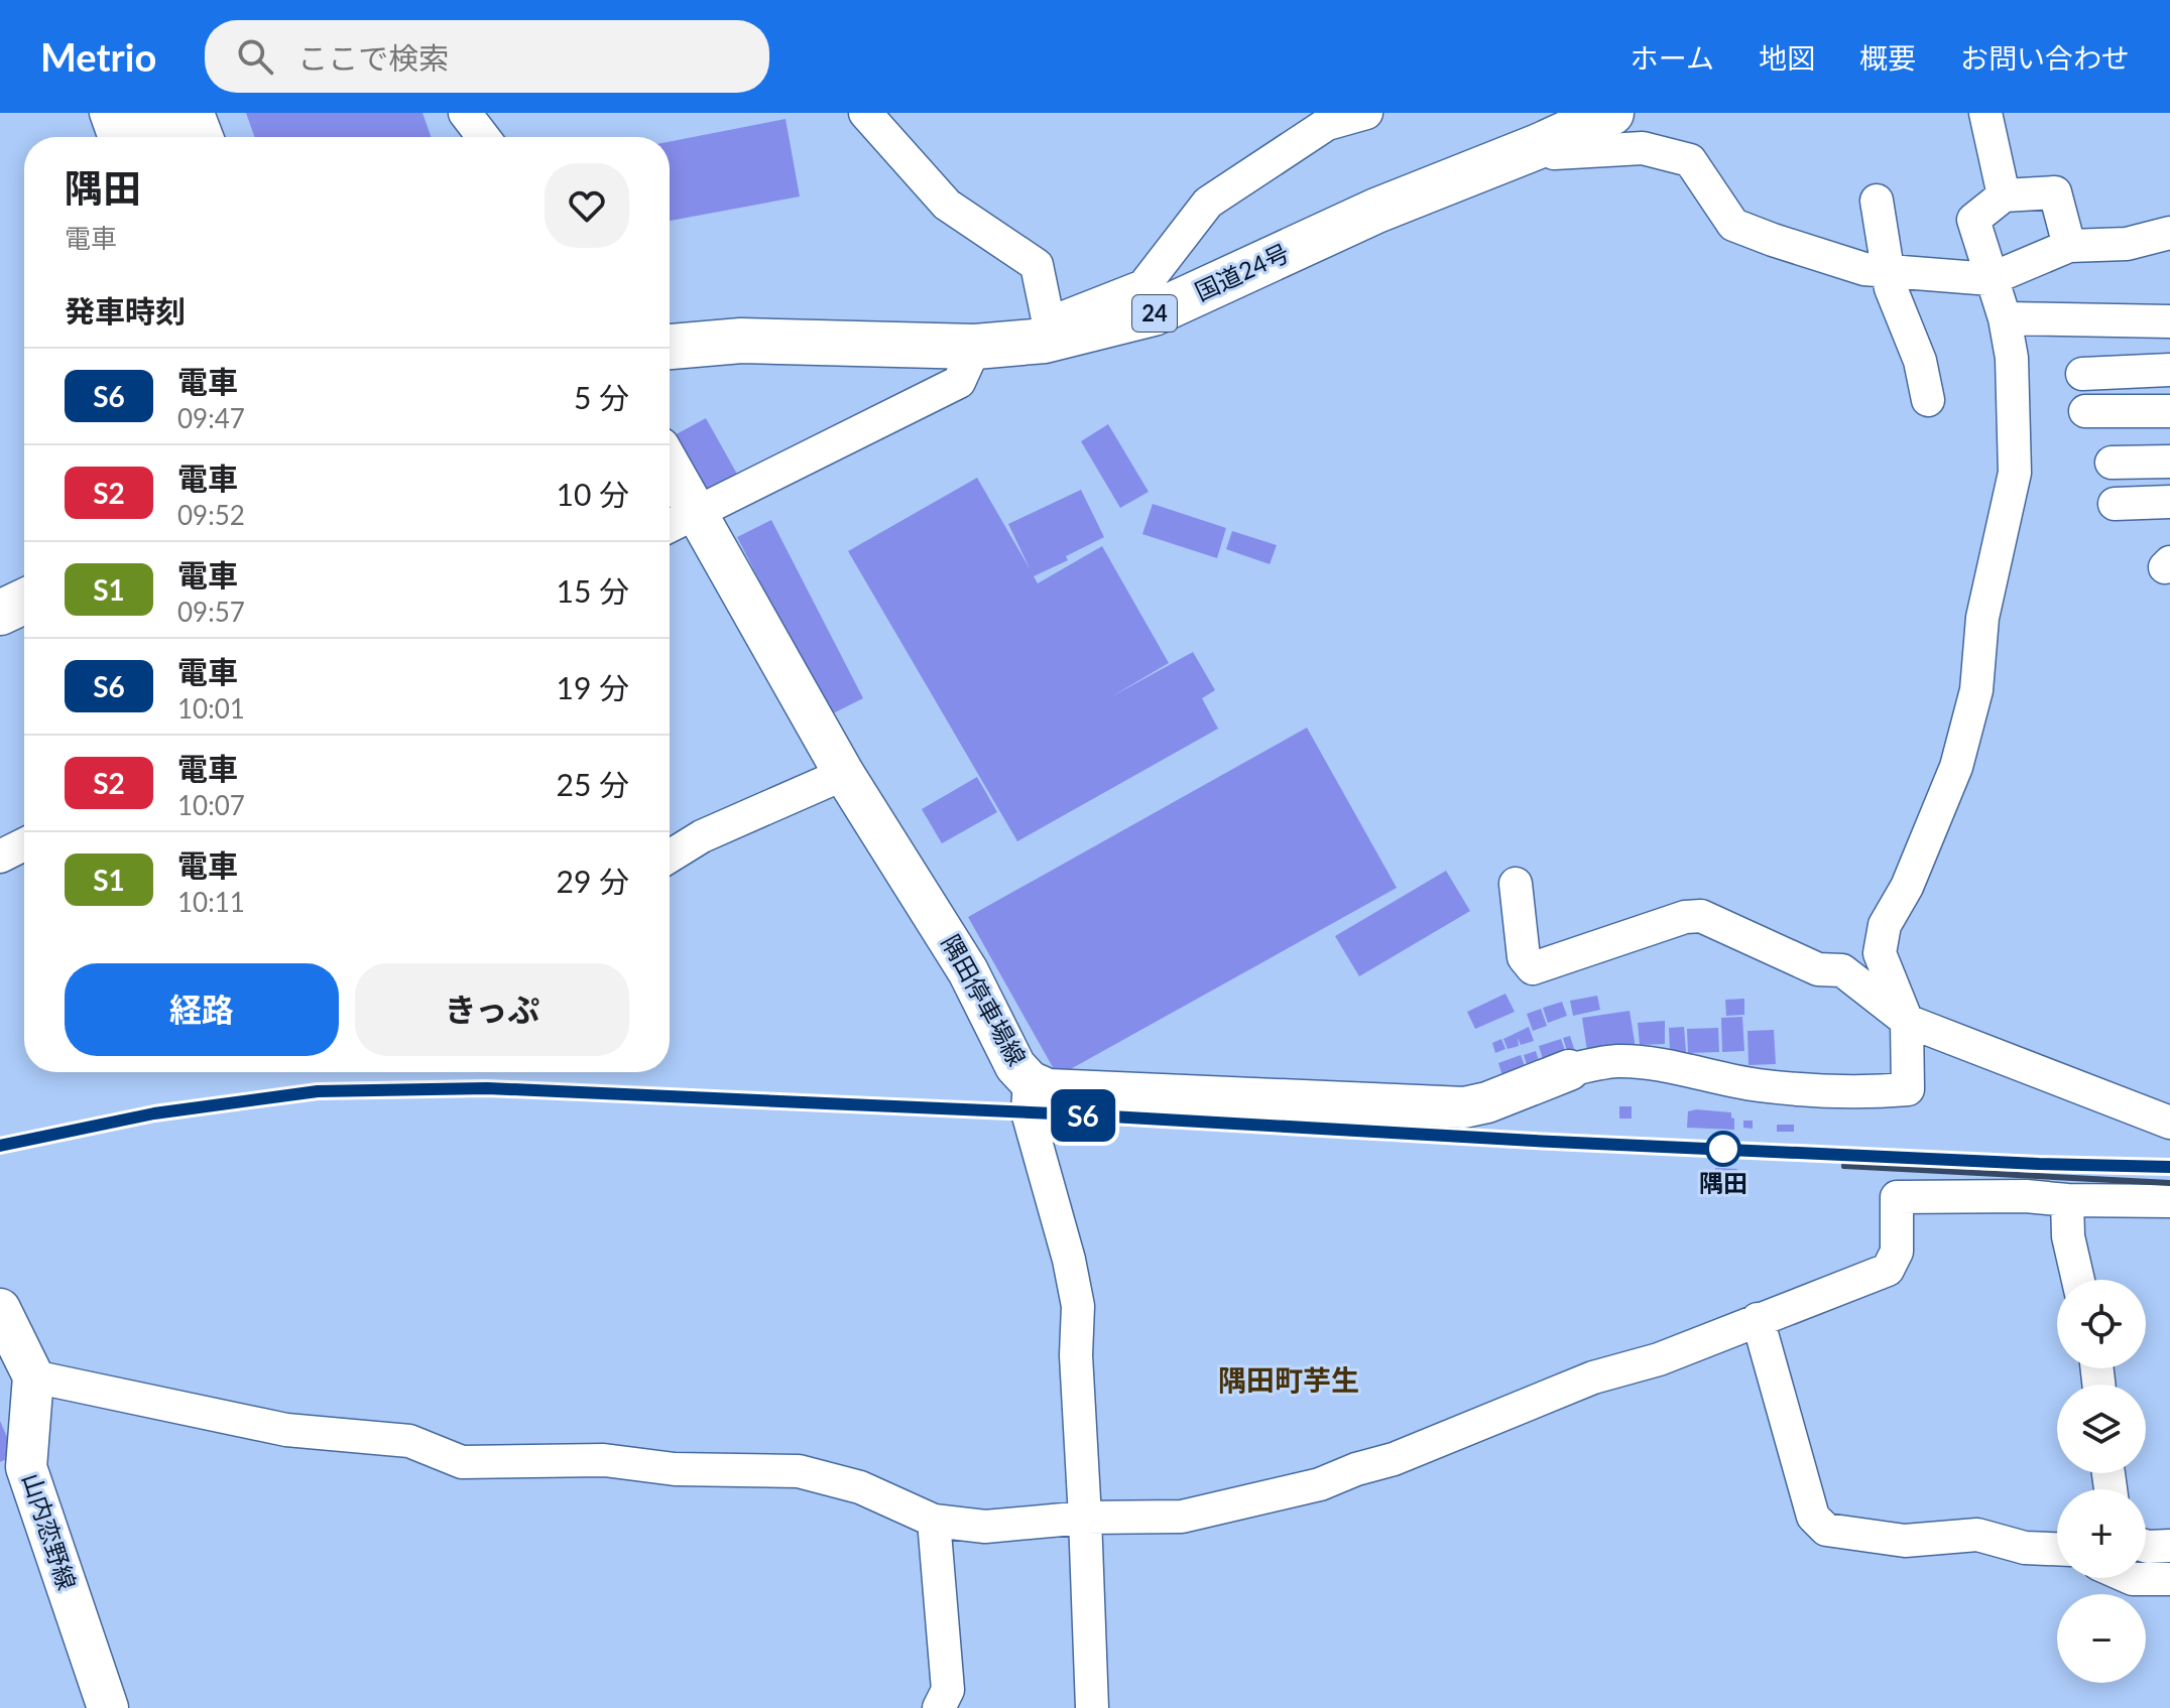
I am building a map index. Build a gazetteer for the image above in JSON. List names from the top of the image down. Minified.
{"streets":{"highway":["国道24号","24"],"main road":["隅田停車場線","山内恋野線"]},"districts":["隅田町芋生"],"places":["隅田"],"page":{"header":"Metrio","search":"ここで検索","nav":["ホーム","地図","概要","お問い合わせ"],"on_map":"S6","heading":[["隅田","電車"],"発車時刻"],"list":[{"mark":"S6","name":"電車","note":"09:47","value":"5 分"},{"mark":"S2","name":"電車","note":"09:52","value":"10 分"},{"mark":"S1","name":"電車","note":"09:57","value":"15 分"},{"mark":"S6","name":"電車","note":"10:01","value":"19 分"},{"mark":"S2","name":"電車","note":"10:07","value":"25 分"},{"mark":"S1","name":"電車","note":"10:11","value":"29 分"}],"buttons":["経路","きっぷ"],"map_buttons":["+","−"]}}
